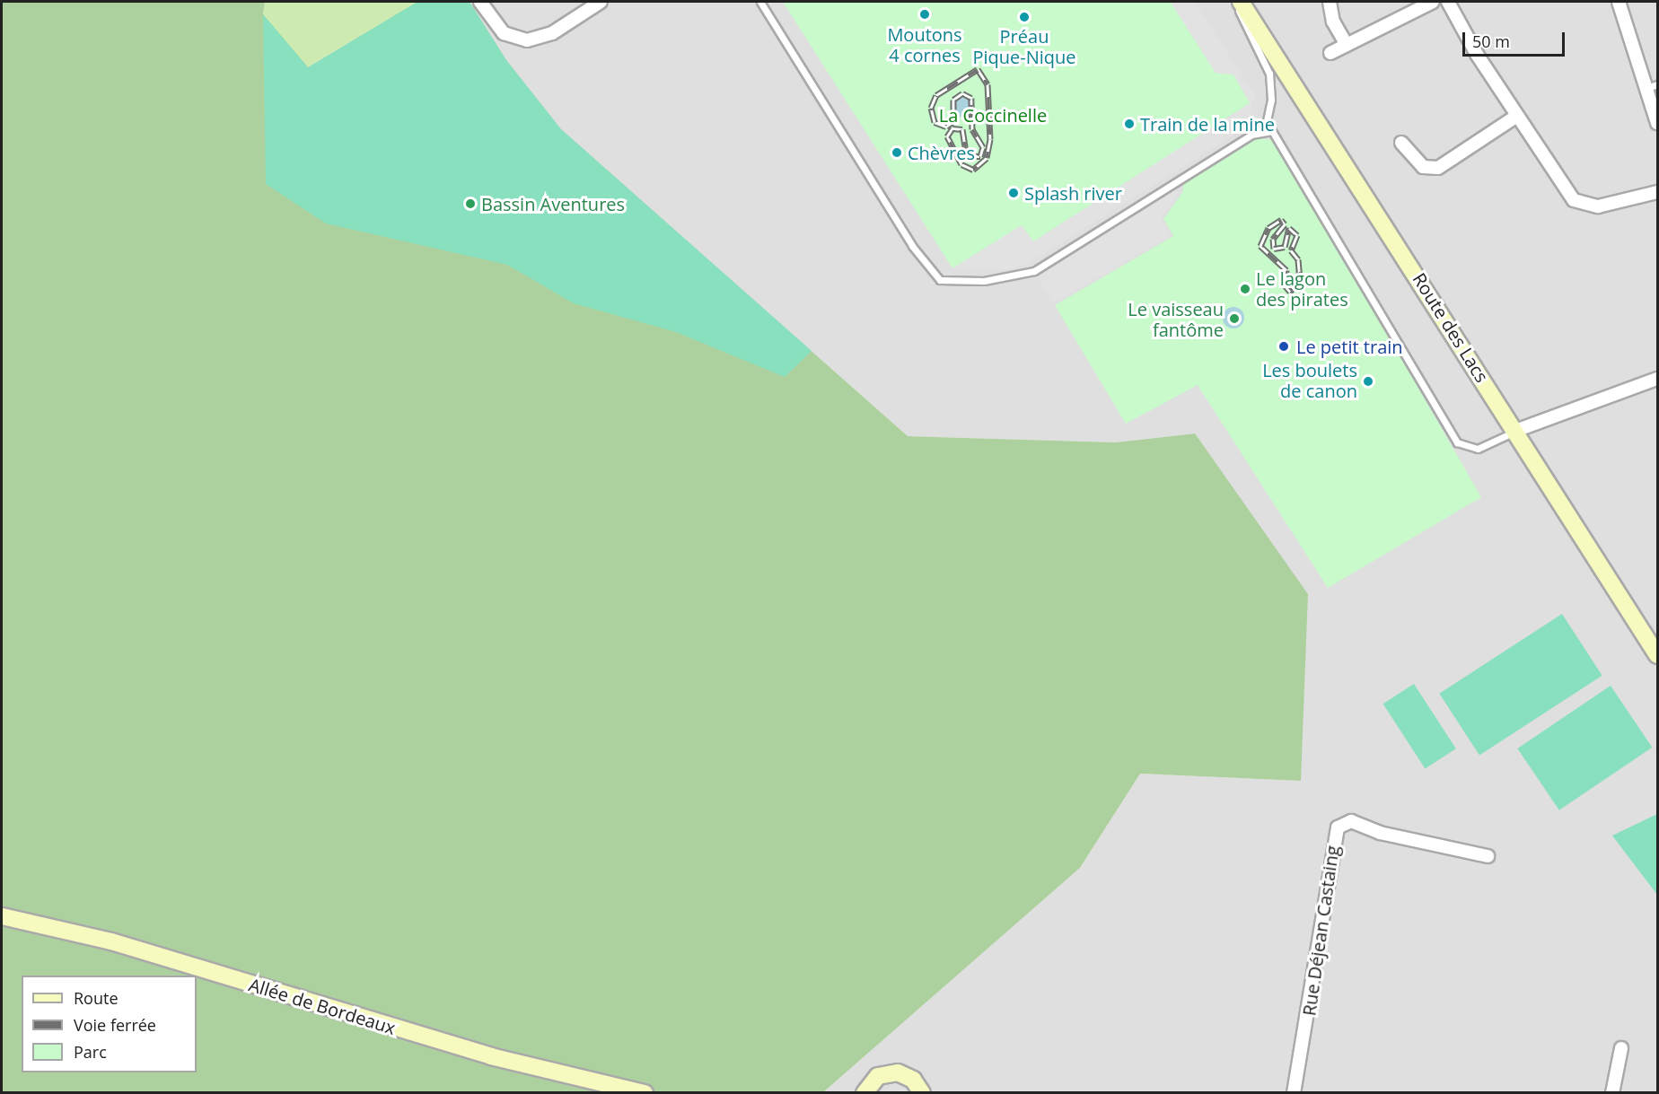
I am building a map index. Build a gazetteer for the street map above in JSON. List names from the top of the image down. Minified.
{"streets":{"main road":["Route des Lacs","Allée de Bordeaux"],"street":["Rue Déjean Castaing"]},"parks":["La Coccinelle"],"places":["Moutons 4 cornes","Préau Pique-Nique","Train de la mine","Chèvres","Splash river","Bassin Aventures","Le lagon des pirates","Le vaisseau fantôme","Le petit train","Les boulets de canon"],"legend":["Route","Voie ferrée","Parc"],"scale_bar":"50 m"}
